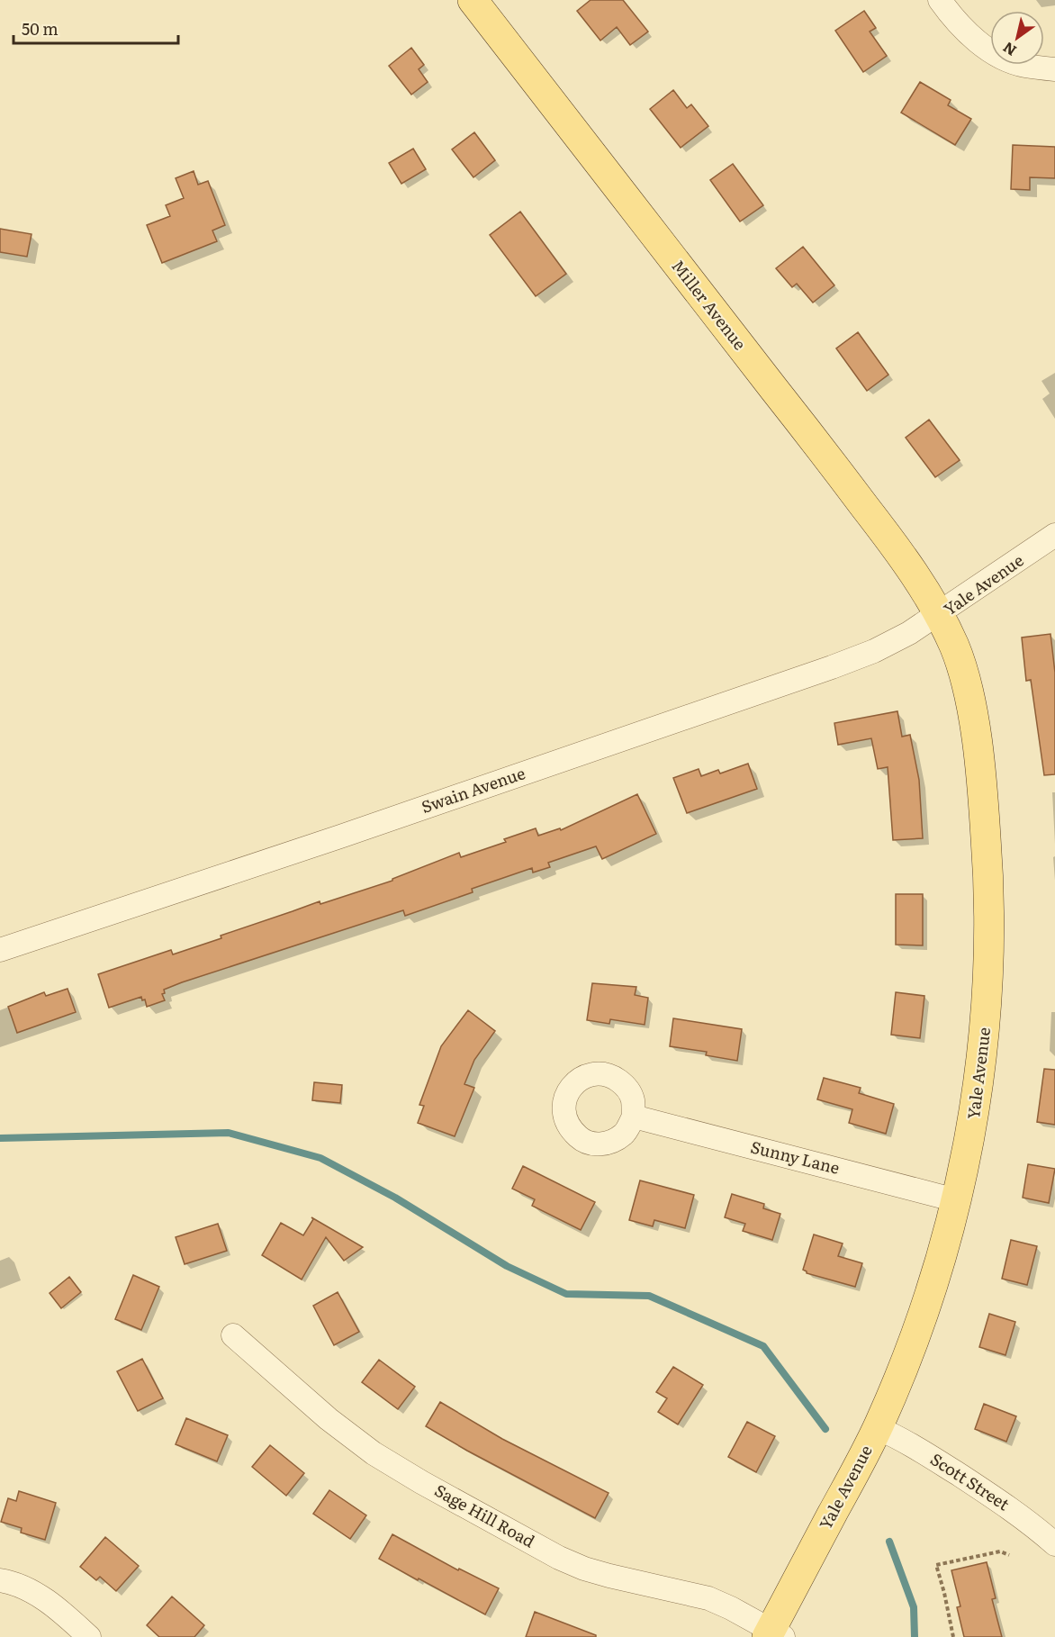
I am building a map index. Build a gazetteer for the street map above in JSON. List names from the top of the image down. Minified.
{"streets":{"main road":["Miller Avenue","Yale Avenue"],"street":["Swain Avenue","Sunny Lane","Scott Street","Sage Hill Road"]},"crossings":[["Miller Avenue","Yale Avenue"],["Miller Avenue","Swain Avenue"],["Yale Avenue","Swain Avenue"],["Yale Avenue","Sunny Lane"],["Yale Avenue","Scott Street"],["Yale Avenue","Sage Hill Road"]],"scale_bar":"50 m","north":"bottom left"}
